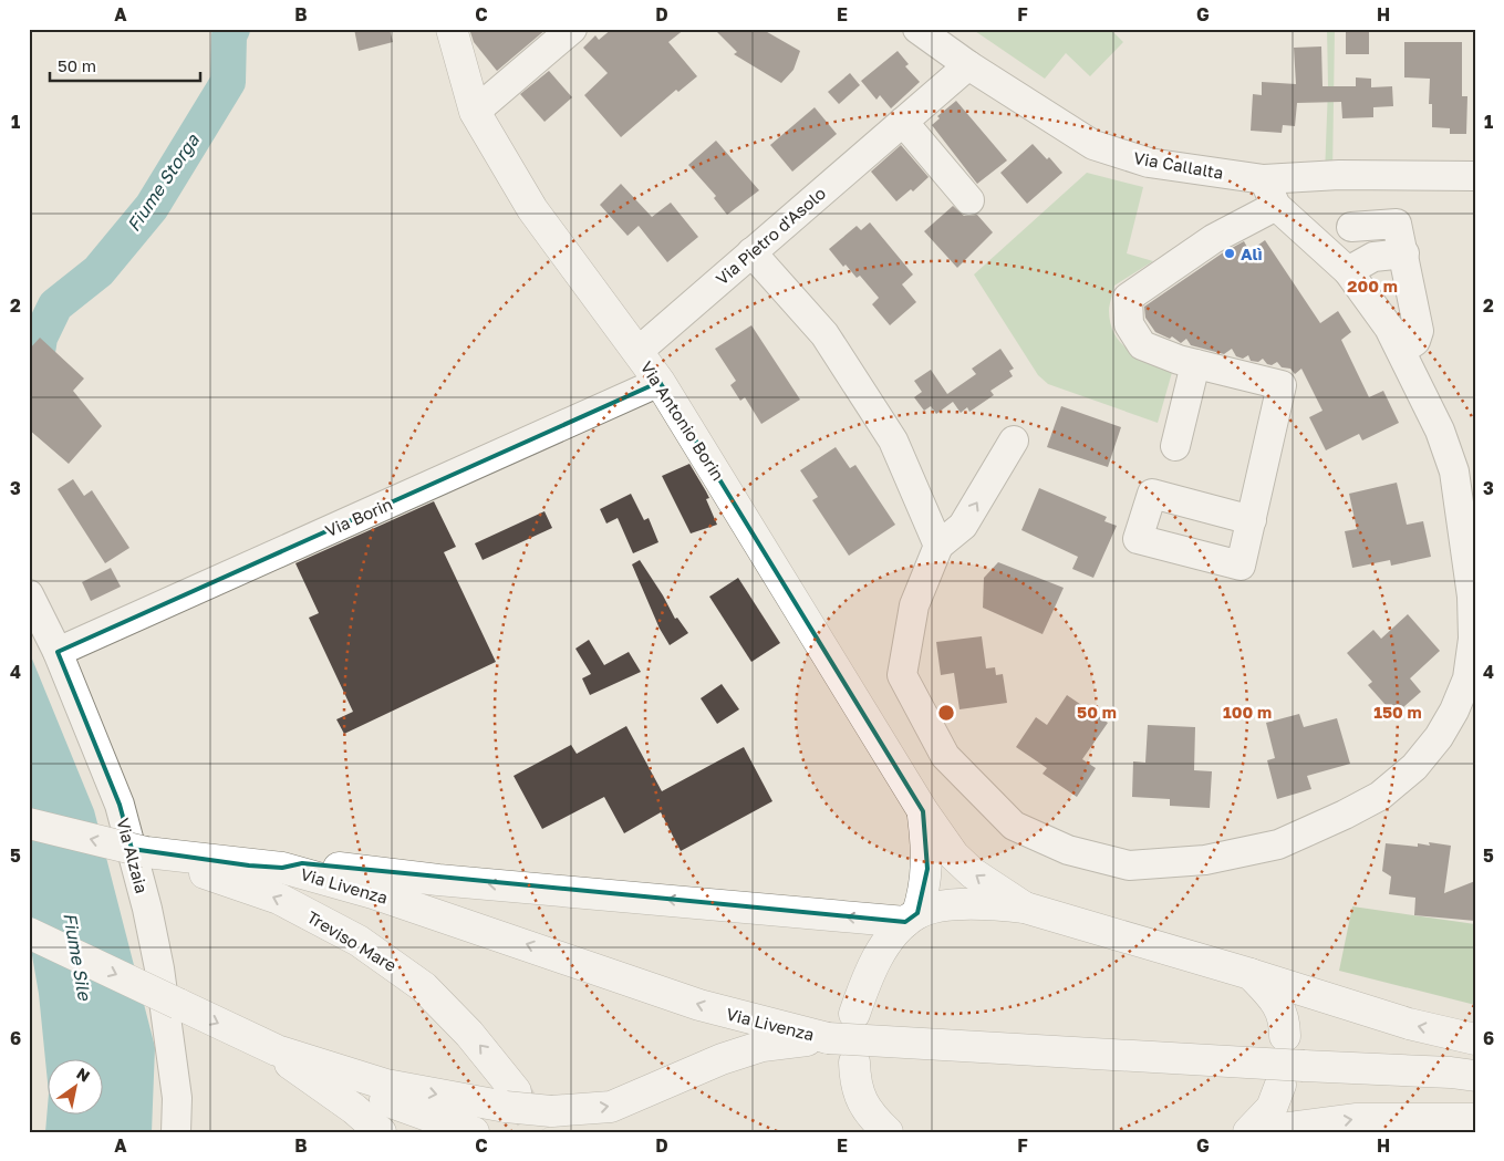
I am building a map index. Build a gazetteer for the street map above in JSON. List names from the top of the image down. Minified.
{"streets":{"main road":["Via Antonio Borin","Via Livenza","Treviso Mare"],"street":["Via Callalta","Via Pietro d'Asolo","Via Borin","Via Alzaia"]},"crossings":[["Via Callalta","Via Pietro d'Asolo"],["Via Pietro d'Asolo","Via Antonio Borin"],["Via Antonio Borin","Via Borin"],["Via Borin","Via Alzaia"],["Via Livenza","Treviso Mare"]],"water":["Fiume Storga","Fiume Sile"],"places":["Alì"],"scale_bar":"50 m","north":"top right","grid":{"columns":["A","B","C","D","E","F","G","H"],"rows":["1","2","3","4","5","6"]},"rings":["200 m","50 m","100 m","150 m"]}
